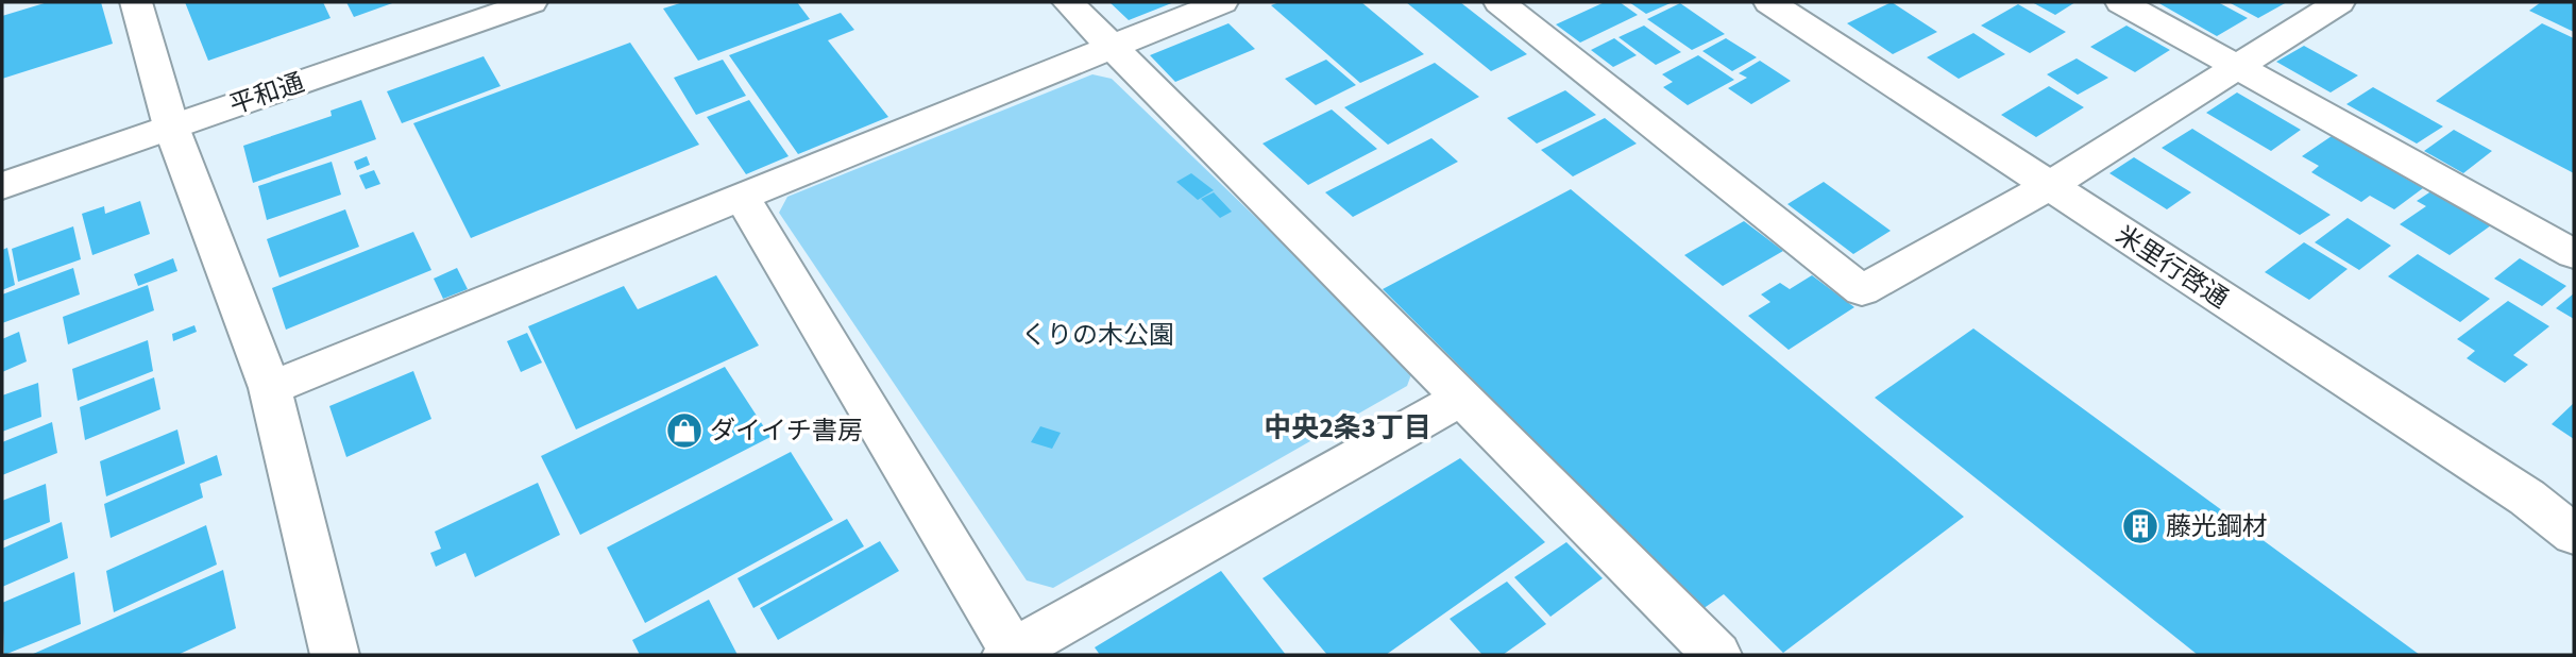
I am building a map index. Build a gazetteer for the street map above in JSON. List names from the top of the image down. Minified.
{"streets":{"street":["平和通","米里行啓通"]},"districts":["中央2条3丁目"],"parks":["くりの木公園"],"places":{"shop":["ダイイチ書房"],"building":["藤光鋼材"]}}
